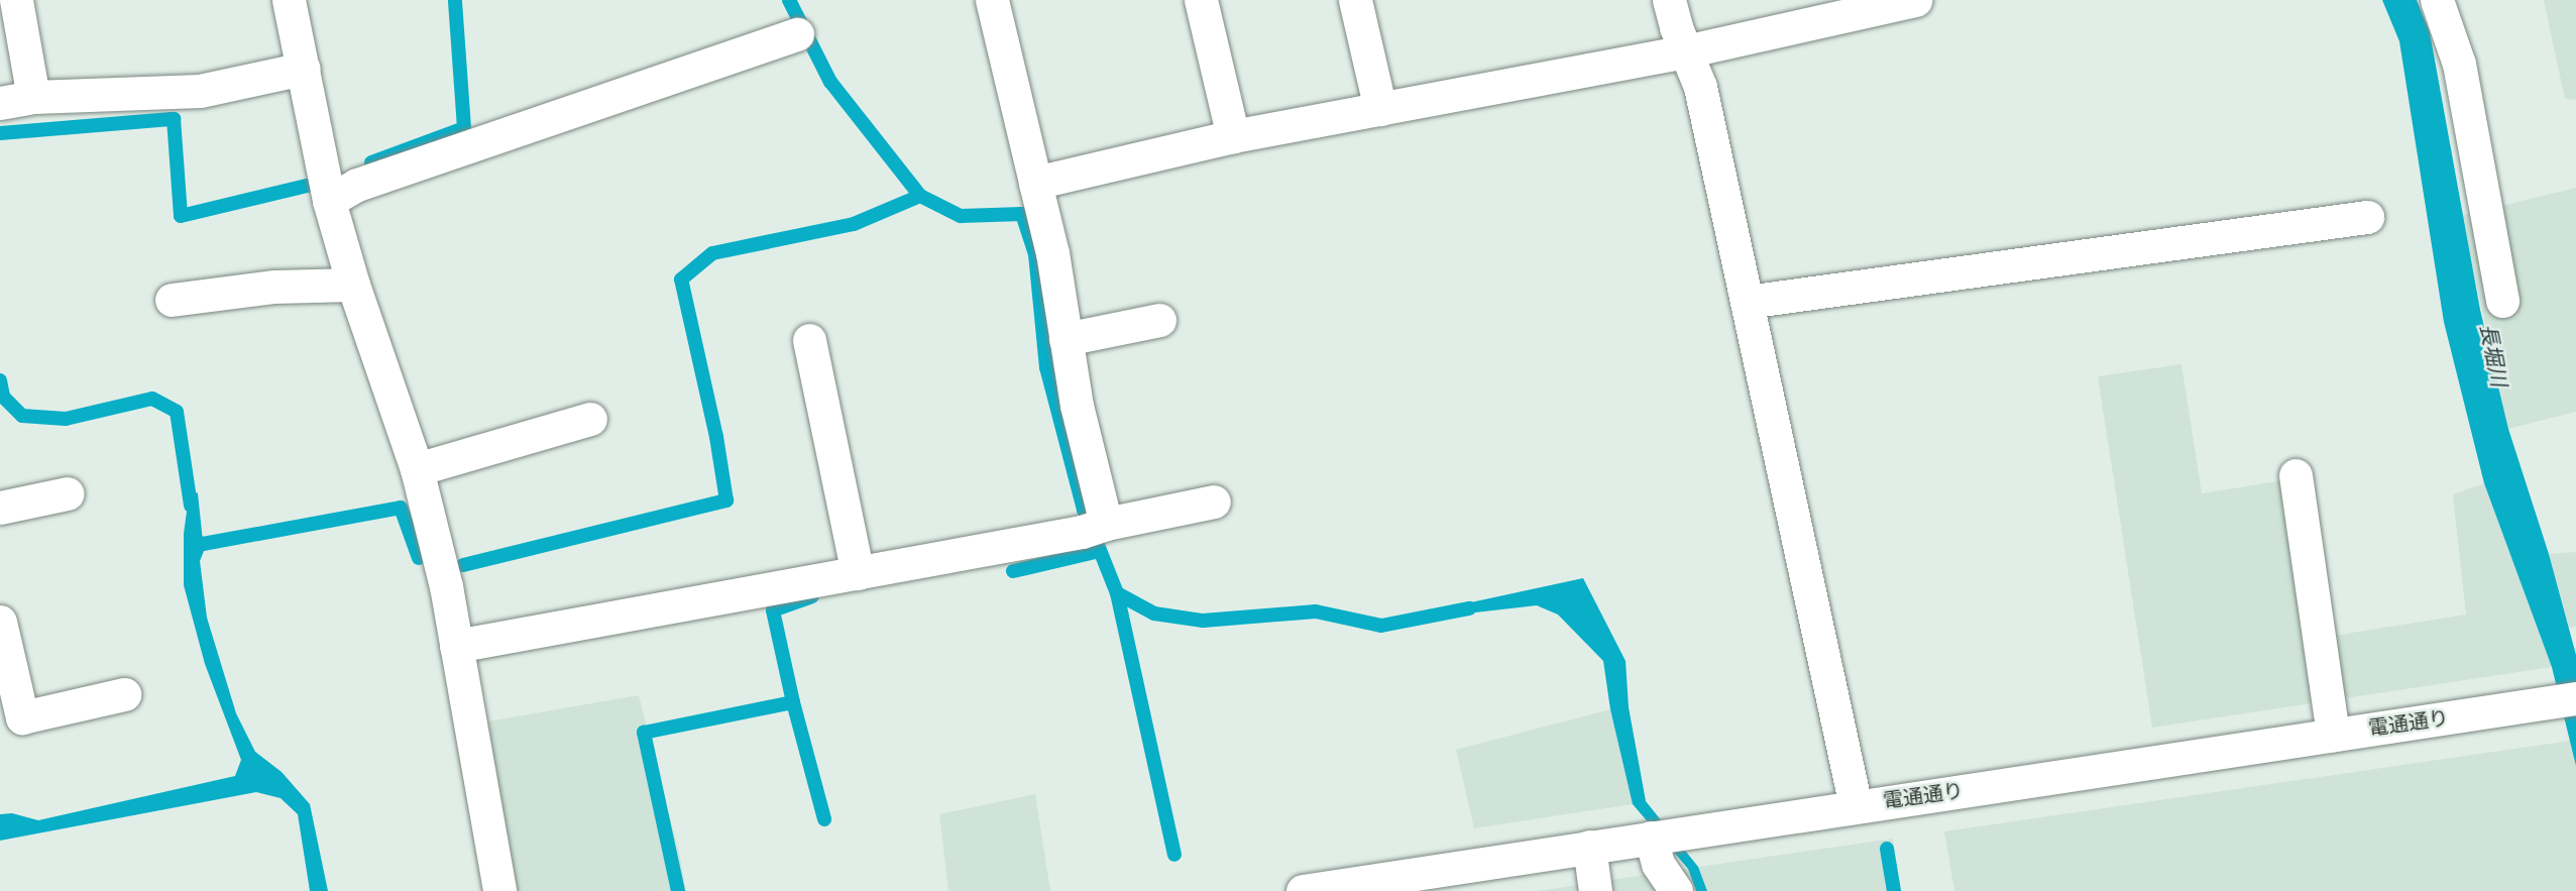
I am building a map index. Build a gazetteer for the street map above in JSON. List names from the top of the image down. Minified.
{"streets":{"street":["電通通り"]},"water":["長堀川"]}
